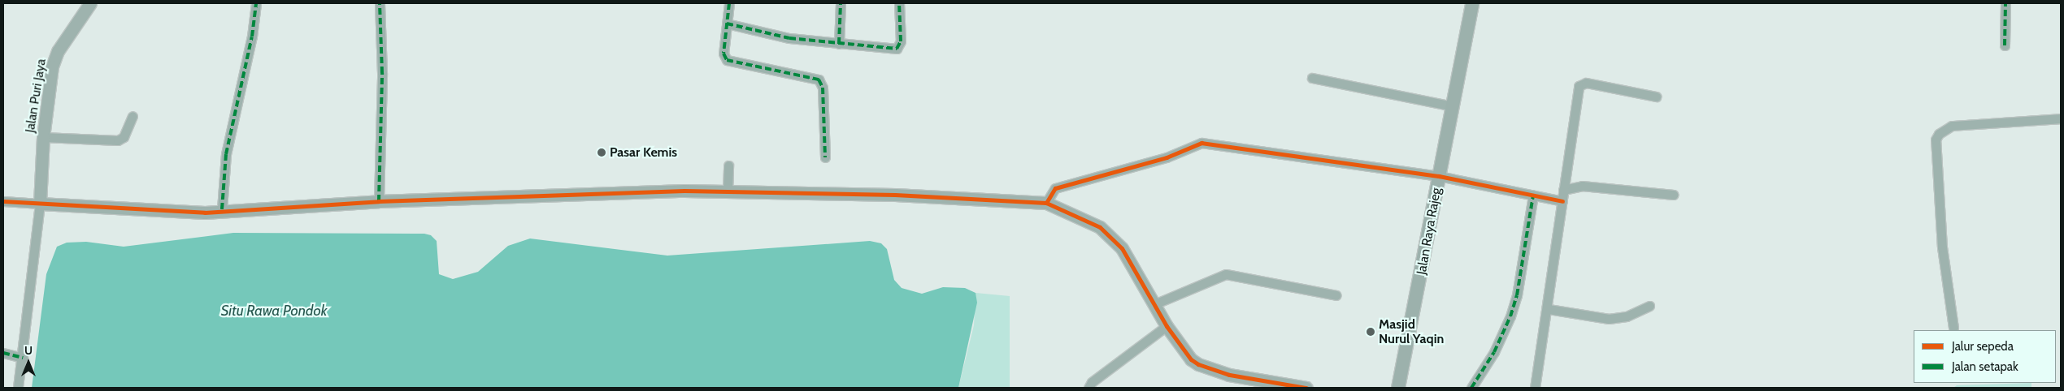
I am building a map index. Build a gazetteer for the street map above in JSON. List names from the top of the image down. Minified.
{"streets":{"main road":["Jalan Raya Rajeg"],"street":["Jalan Puri Jaya"]},"water":["Situ Rawa Pondok"],"places":["Pasar Kemis","Masjid Nurul Yaqin"],"legend":["Jalur sepeda","Jalan setapak"],"north":"top"}
